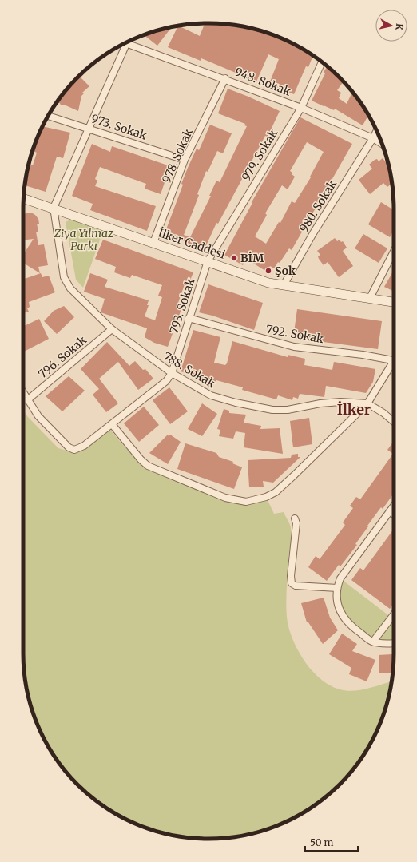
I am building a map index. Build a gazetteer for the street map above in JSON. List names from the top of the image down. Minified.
{"streets":{"main road":["İlker Caddesi"],"street":["948. Sokak","973. Sokak","979. Sokak","978. Sokak","980. Sokak","793. Sokak","792. Sokak","796. Sokak","788. Sokak"]},"crossings":[["948. Sokak","979. Sokak"],["948. Sokak","978. Sokak"],["948. Sokak","980. Sokak"],["973. Sokak","978. Sokak"],["979. Sokak","İlker Caddesi"],["979. Sokak","793. Sokak"],["978. Sokak","İlker Caddesi"],["980. Sokak","İlker Caddesi"],["İlker Caddesi","793. Sokak"],["İlker Caddesi","788. Sokak"],["793. Sokak","792. Sokak"],["793. Sokak","796. Sokak"],["793. Sokak","788. Sokak"],["796. Sokak","788. Sokak"]],"districts":["İlker"],"parks":["Ziya Yılmaz Parkı"],"places":["BİM","Şok"],"scale_bar":"50 m","north":"right"}
